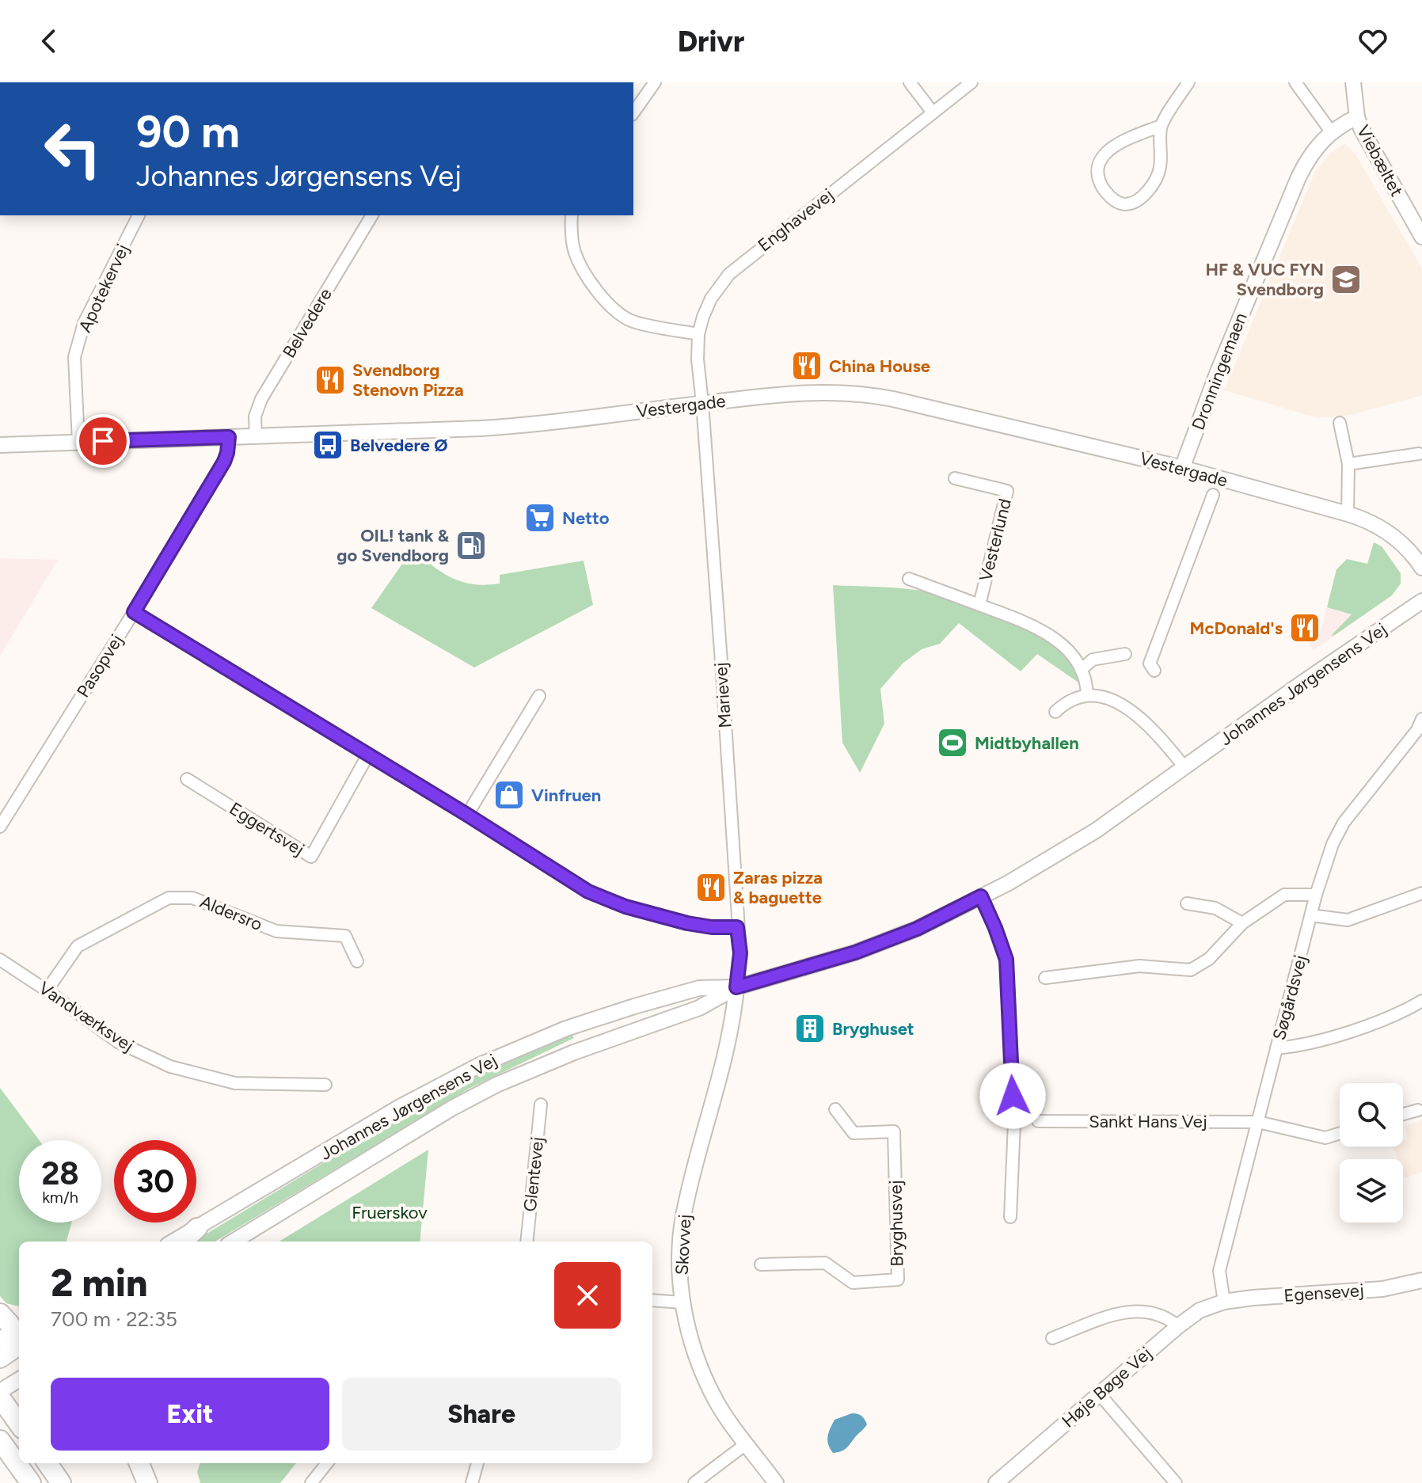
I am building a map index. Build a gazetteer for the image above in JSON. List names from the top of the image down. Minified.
{"streets":{"street":["Viebæltet","Enghavevej","Apotekervej","Belvedere","Dronningemaen","Vestergade","Vesterlund","Pasopvej","Johannes Jørgensens Vej","Marievej","Eggertsvej","Aldersro","Søgårdsvej","Vandværksvej","Sankt Hans Vej","Glentevej","Bryghusvej","Skovvej","Egensevej","Høje Bøge Vej"]},"crossings":[["Viebæltet","Dronningemaen"],["Enghavevej","Vestergade"],["Enghavevej","Marievej"],["Apotekervej","Vestergade"],["Belvedere","Vestergade"],["Dronningemaen","Vestergade"],["Vestergade","Pasopvej"],["Vestergade","Marievej"],["Johannes Jørgensens Vej","Marievej"],["Johannes Jørgensens Vej","Skovvej"],["Marievej","Skovvej"],["Aldersro","Vandværksvej"],["Søgårdsvej","Sankt Hans Vej"],["Søgårdsvej","Egensevej"],["Søgårdsvej","Høje Bøge Vej"],["Egensevej","Høje Bøge Vej"]],"parks":["Fruerskov"],"places":{"school or university":["HF & VUC FYN Svendborg"],"restaurant":["China House","Svendborg Stenovn Pizza","McDonald's","Zaras pizza & baguette"],"bus stop":["Belvedere Ø"],"supermarket":["Netto"],"fuel station":["OIL! tank & go Svendborg"],"sports":["Midtbyhallen"],"shop":["Vinfruen"],"building":["Bryghuset"]},"page":{"header":"Drivr","turn":["90 m","Johannes Jørgensens Vej"],"speed":"28 km/h","limit":"30","heading":["2 min","700 m · 22:35"],"buttons":["Exit","Share"]}}
